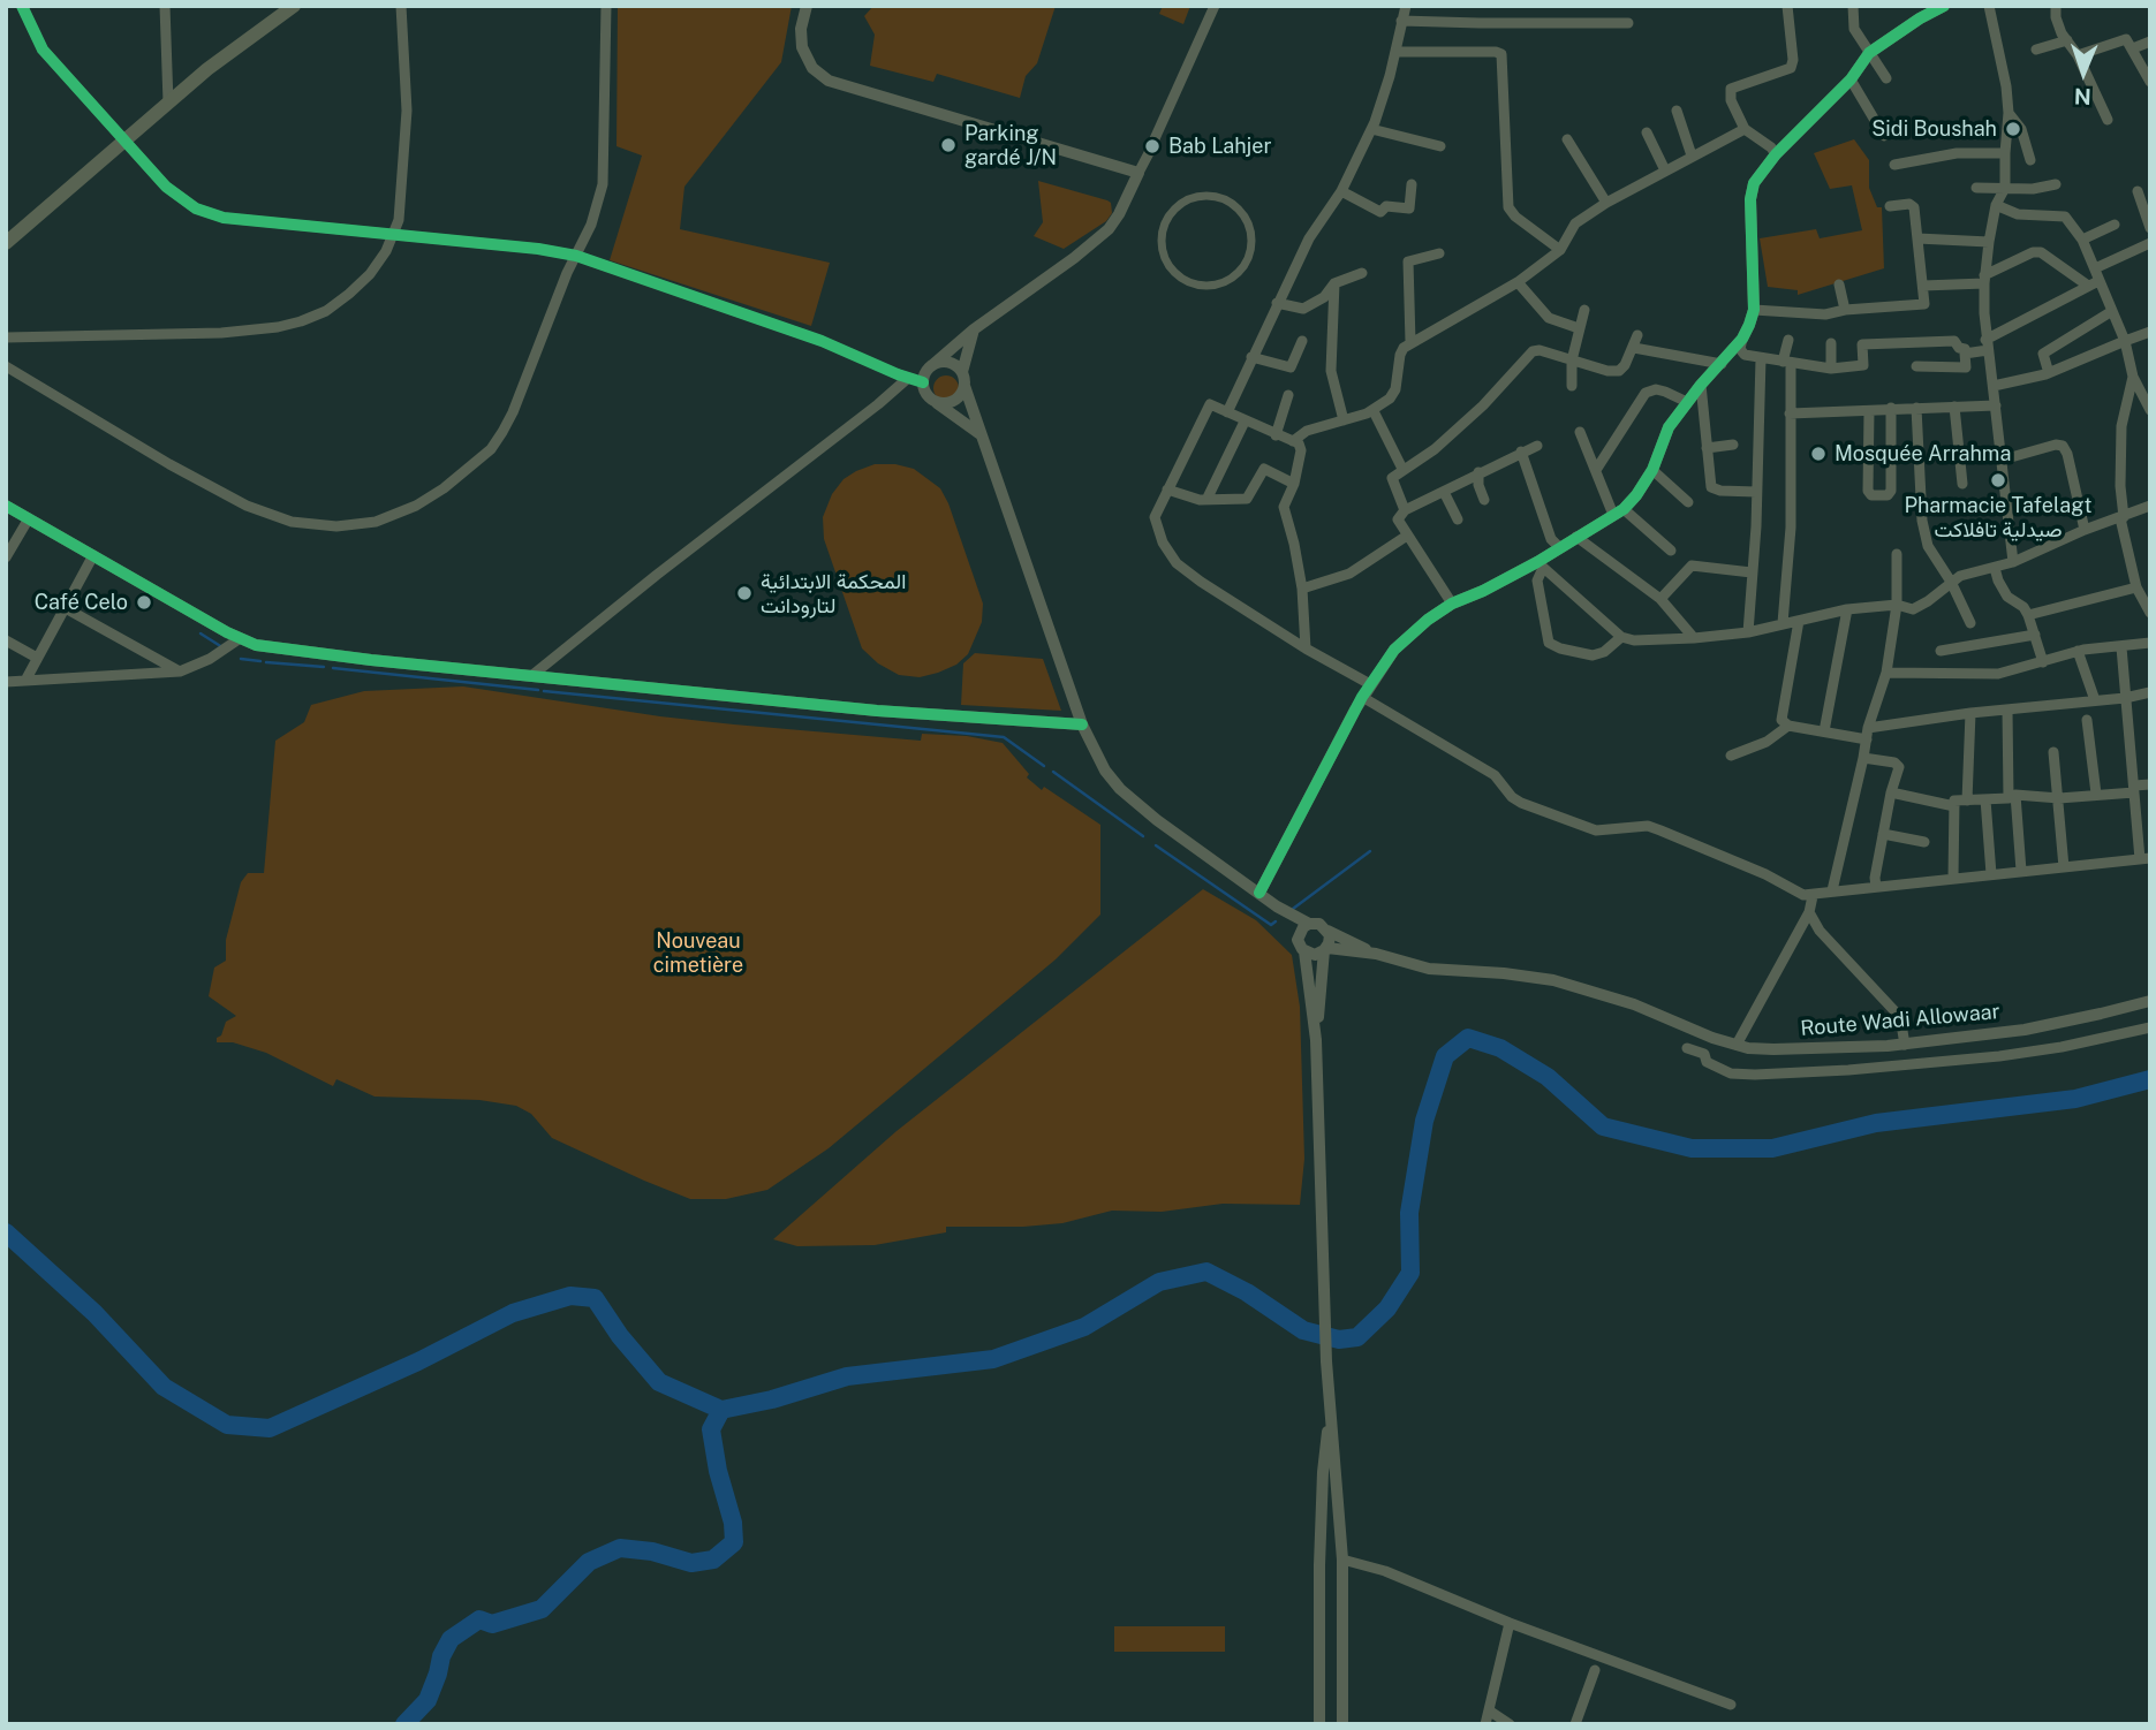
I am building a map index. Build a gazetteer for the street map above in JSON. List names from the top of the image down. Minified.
{"streets":{"street":["Route Wadi Allowaar"]},"parks":["Nouveau cimetière"],"places":["Sidi Boushah","Parking gardé J/N","Bab Lahjer","Mosquée Arrahma","Pharmacie Tafelagt صيدلية تافلاكت","المحكمة الابتدائية لتارودانت","Café Celo"],"north":"bottom"}
